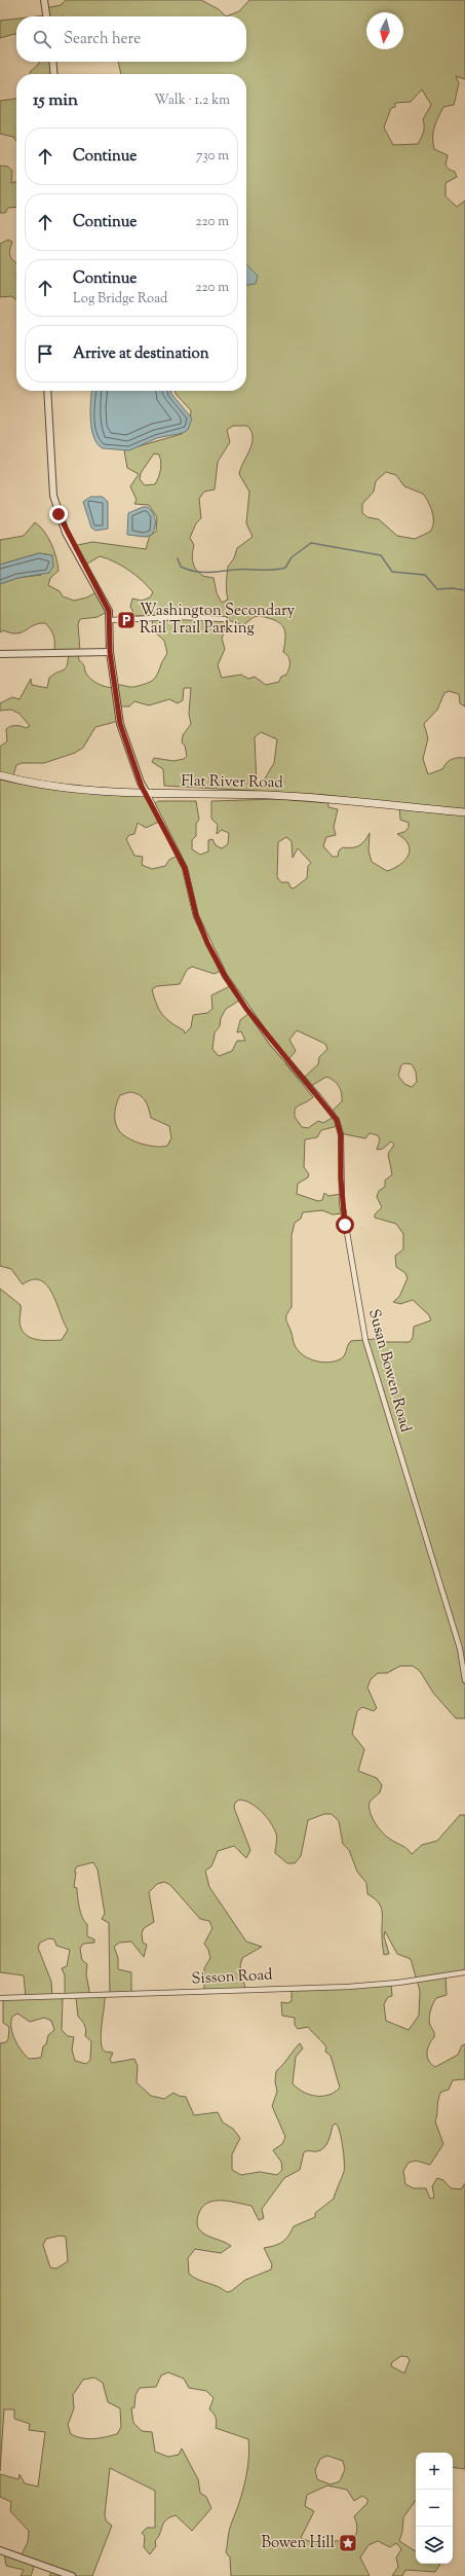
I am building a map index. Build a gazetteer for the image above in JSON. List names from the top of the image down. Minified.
{"streets":{"main road":["Flat River Road"],"street":["Susan Bowen Road","Sisson Road"]},"crossings":[["Flat River Road","Susan Bowen Road"]],"places":{"parking":["Washington Secondary Rail Trail Parking"],"place":["Bowen Hill"]},"north":"bottom","page":{"search":"Search here","heading":["15 min","Walk · 1.2 km"],"list":[["Continue","730 m"],["Continue","220 m"],["Continue","Log Bridge Road","220 m"],"Arrive at destination"],"map_buttons":["+","−"]}}
